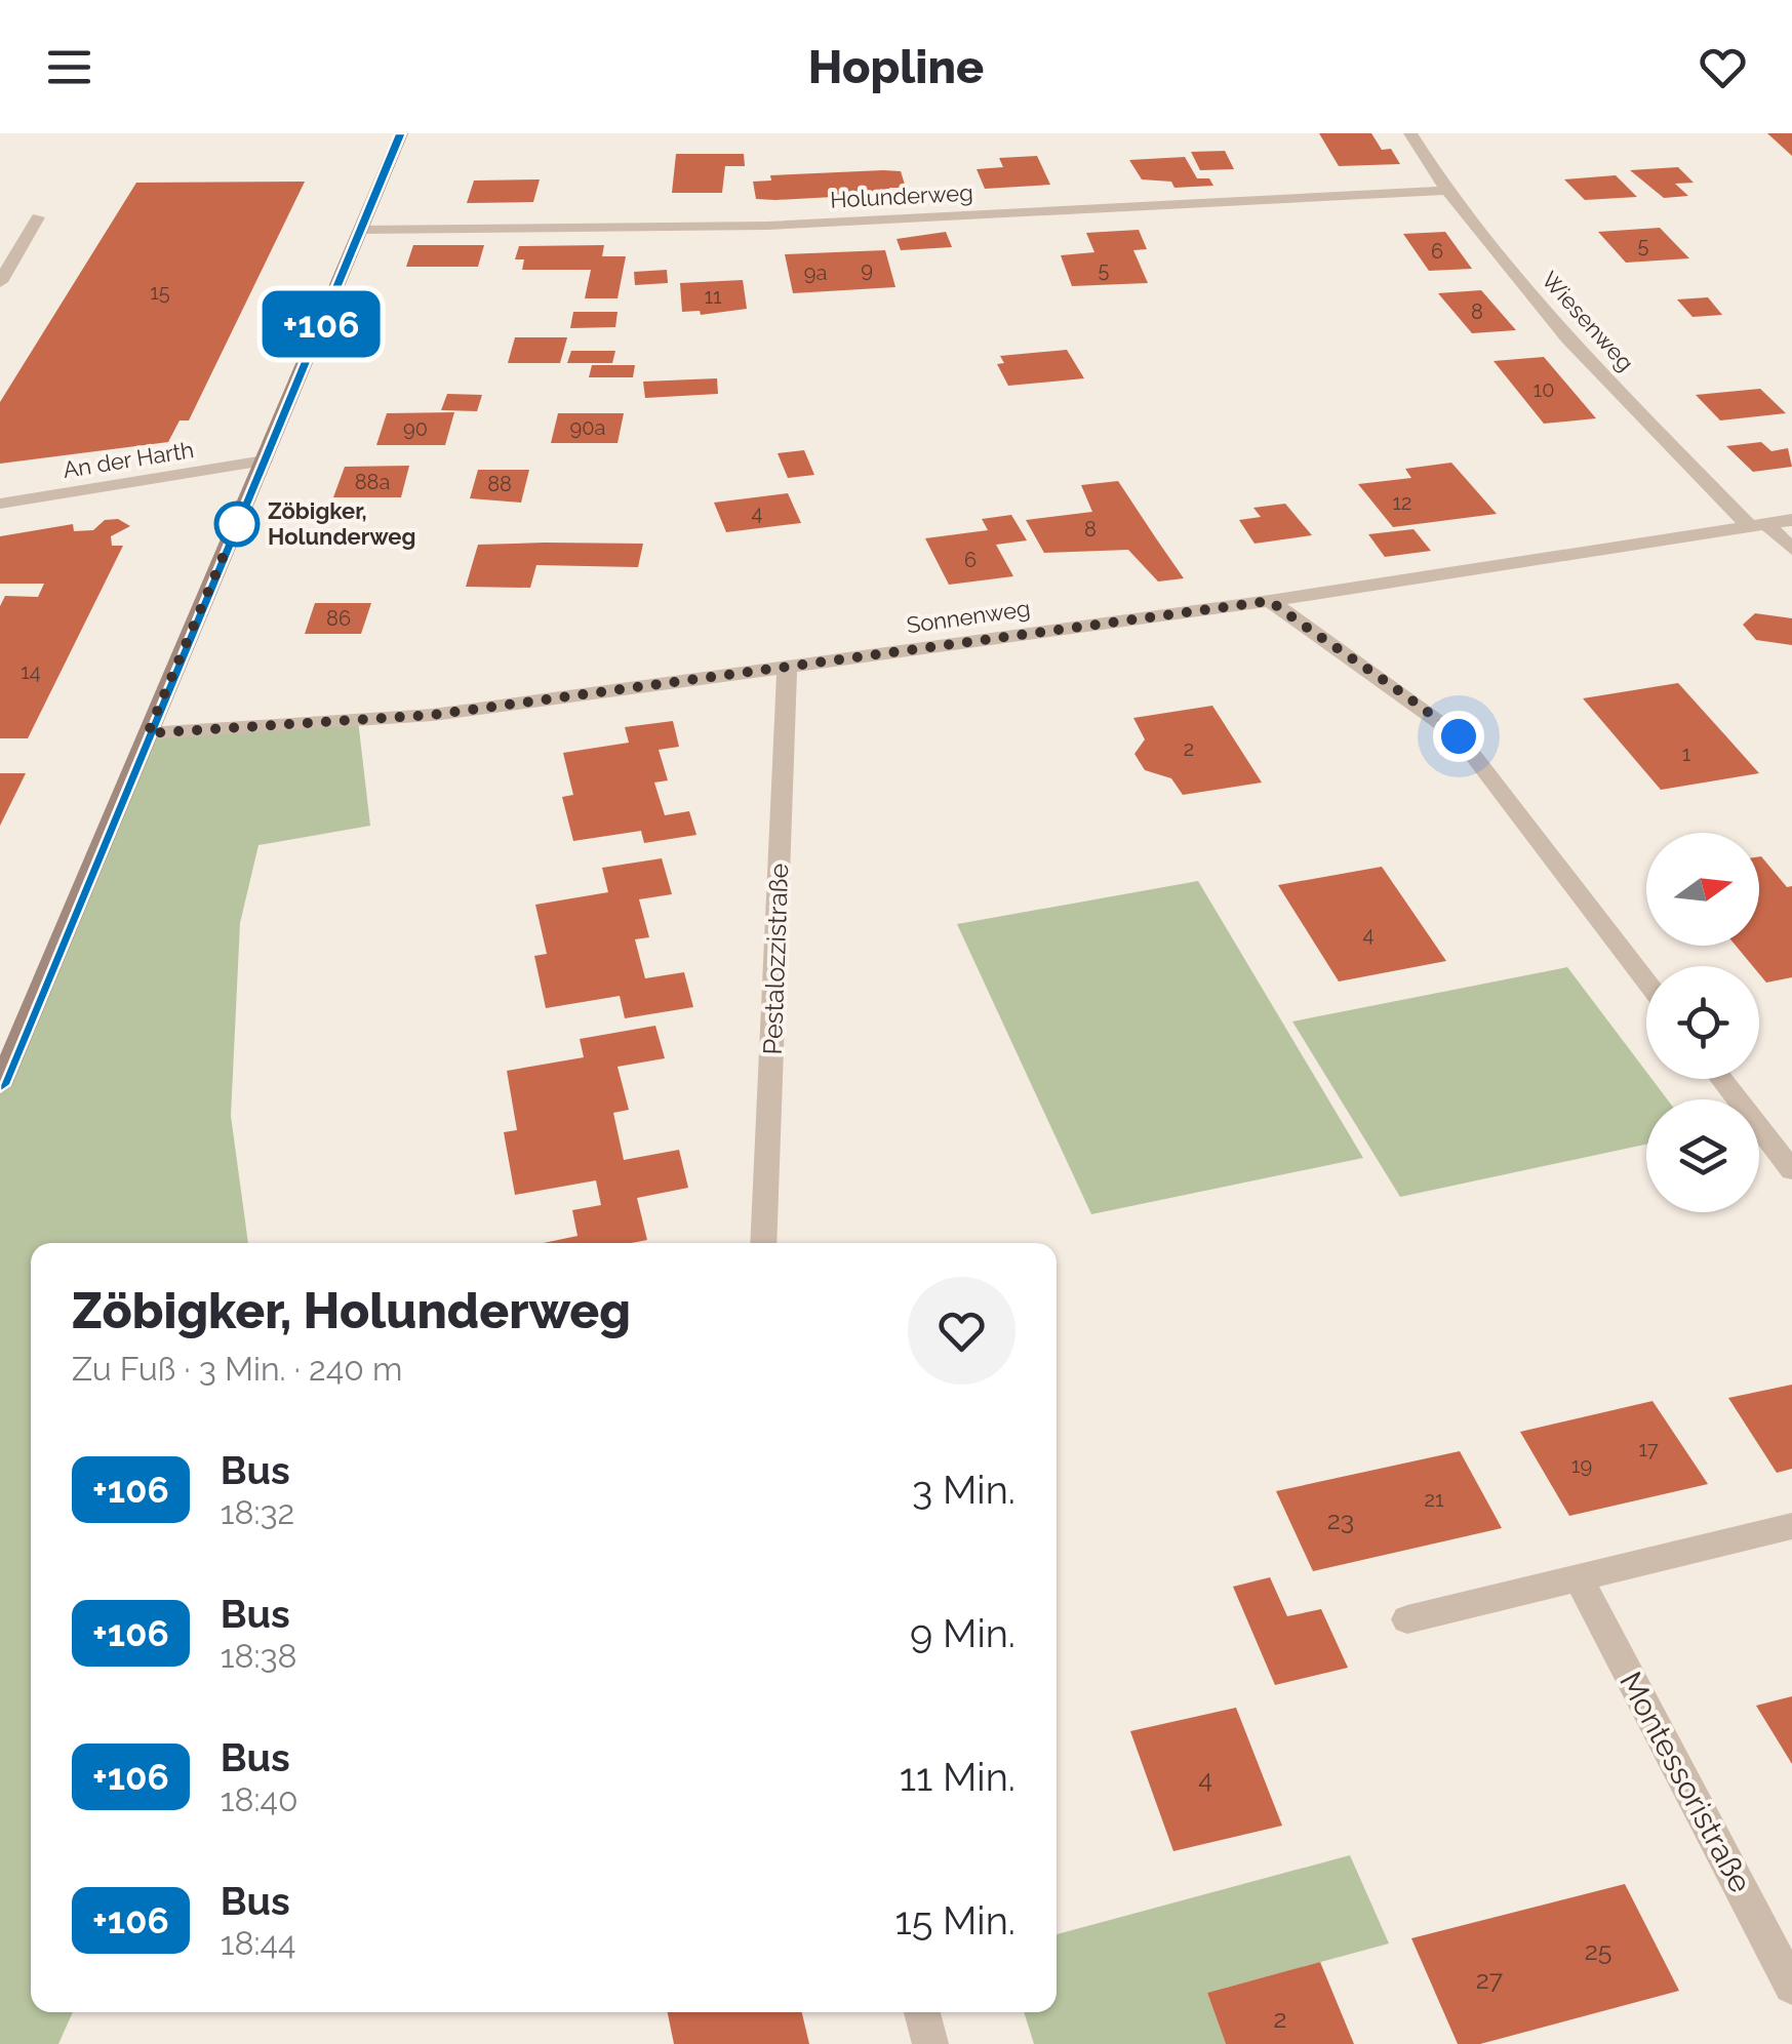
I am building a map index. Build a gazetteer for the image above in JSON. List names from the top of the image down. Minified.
{"streets":{"street":["Holunderweg","Wiesenweg","An der Harth","Sonnenweg","Pestalozzistraße","Montessoristraße"]},"crossings":[["Holunderweg","Wiesenweg"],["Wiesenweg","Sonnenweg"],["Sonnenweg","Pestalozzistraße"]],"places":["Zöbigker, Holunderweg"],"lines":["bus line +106"],"house_numbers":["5","6","9","5","9a","15","11","8","10","90a","90","88a","88","12","4","8","6","86","14","2","1","4","17","19","21","23","4","25","27","2"],"north":"right","page":{"header":"Hopline","on_map":"+106","heading":["Zöbigker, Holunderweg","Zu Fuß · 3 Min. · 240 m"],"list":[{"mark":"+106","name":"Bus","note":"18:32","value":"3 Min."},{"mark":"+106","name":"Bus","note":"18:38","value":"9 Min."},{"mark":"+106","name":"Bus","note":"18:40","value":"11 Min."},{"mark":"+106","name":"Bus","note":"18:44","value":"15 Min."}]}}
